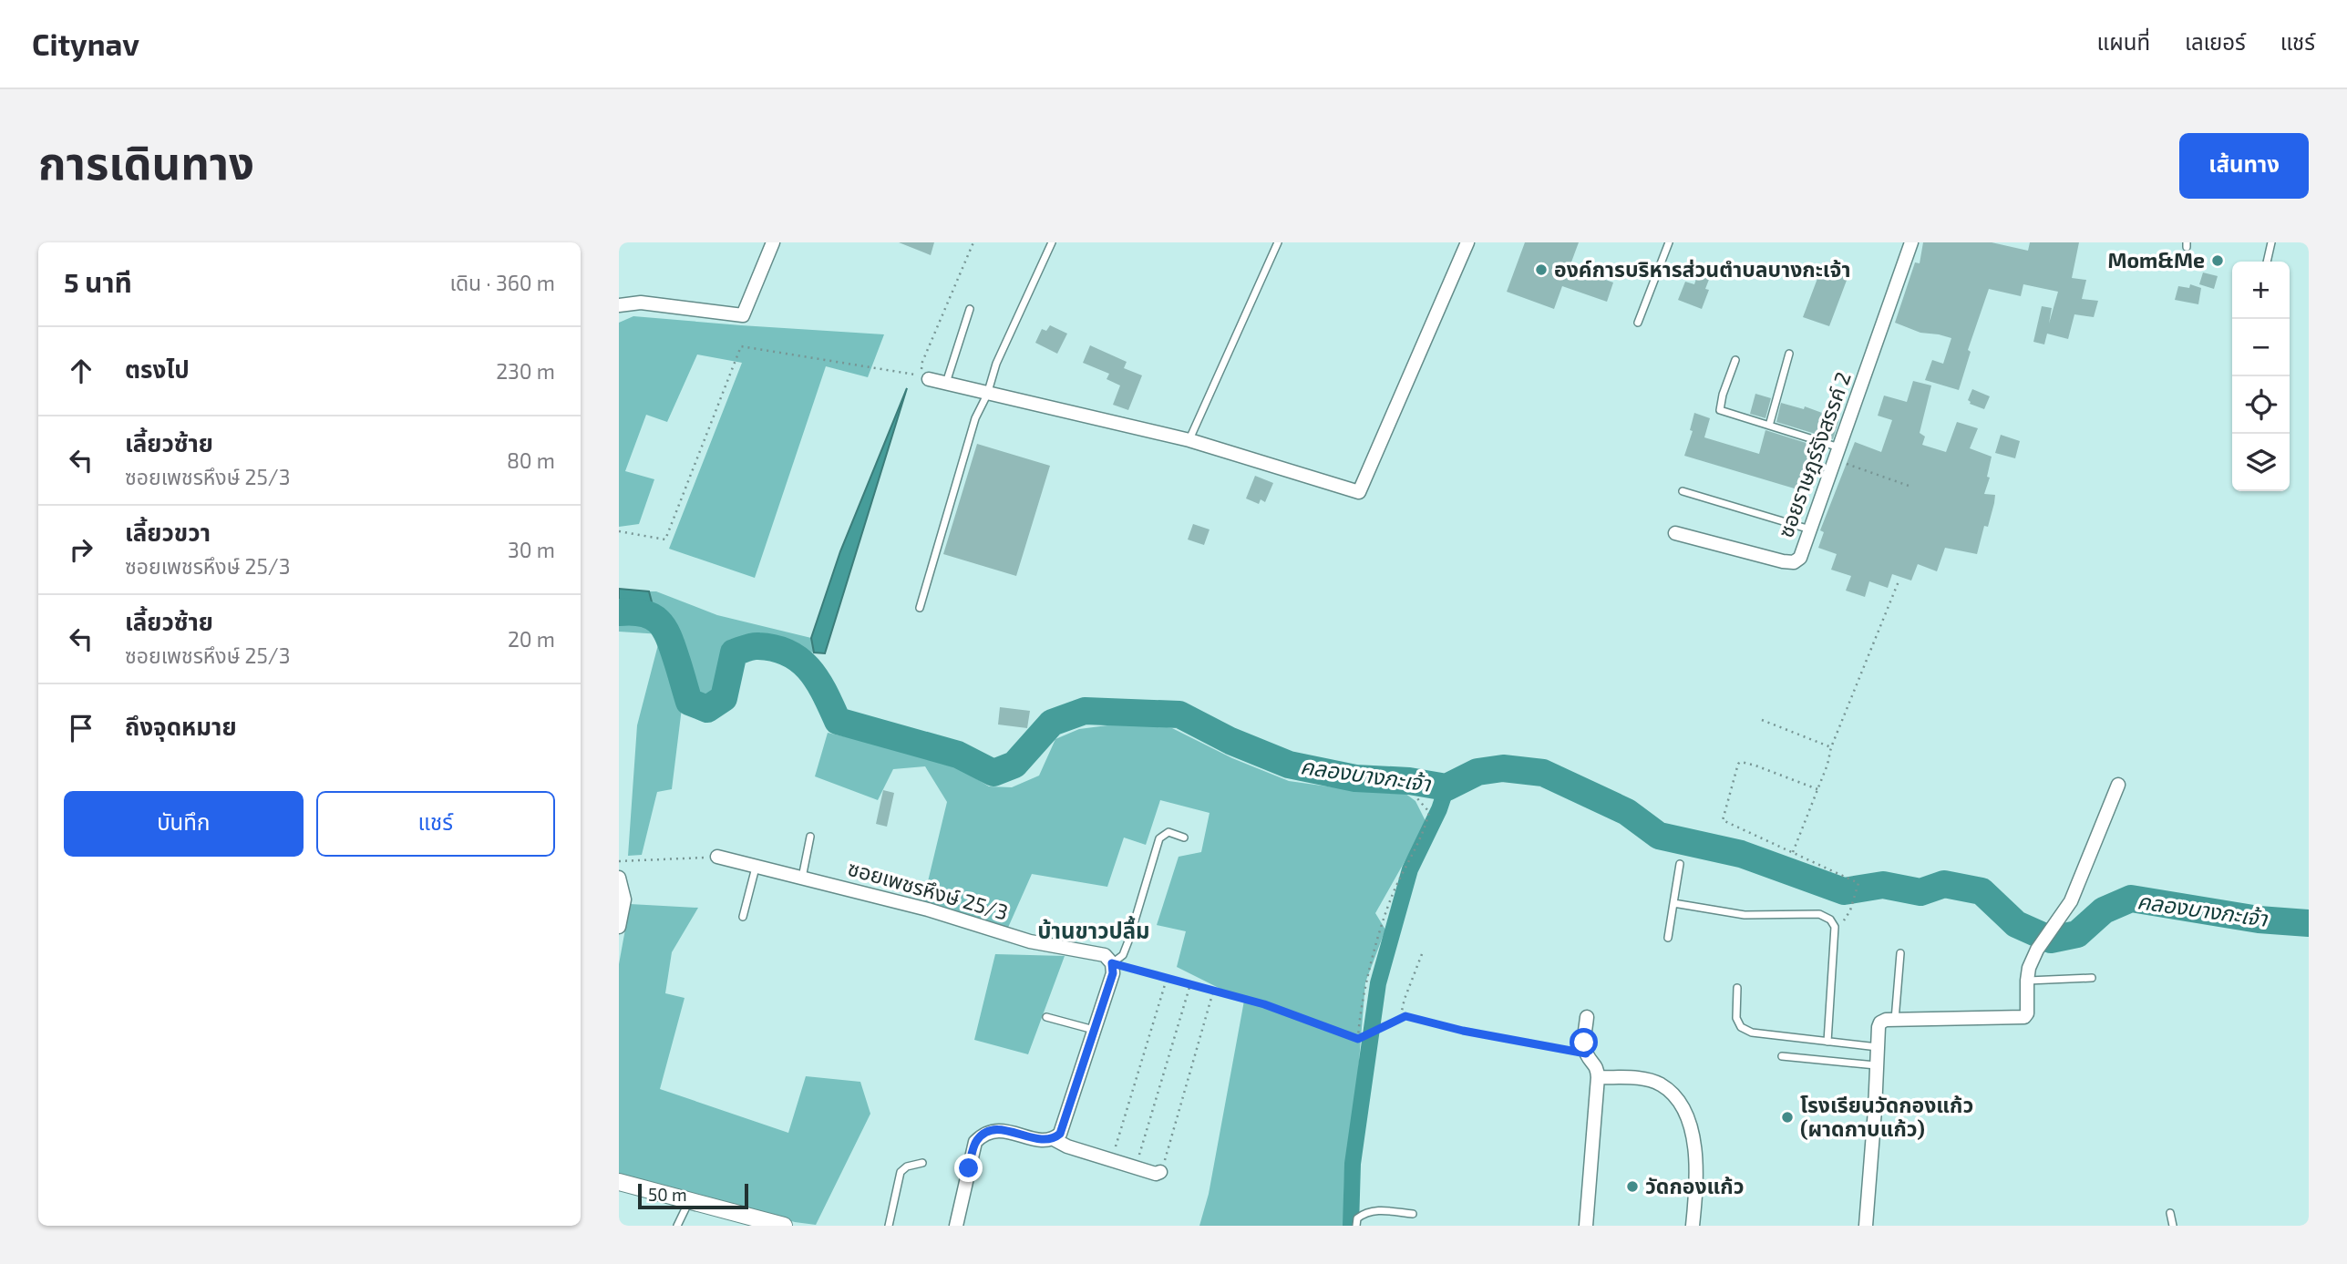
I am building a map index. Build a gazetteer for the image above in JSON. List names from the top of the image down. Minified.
{"streets":{"street":["ซอยราษฎร์รังสรรค์ 2","ซอยเพชรหึงษ์ 25/3"]},"districts":["บ้านขาวปลื้ม"],"water":["คลองบางกะเจ้า"],"places":["Mom&Me","องค์การบริหารส่วนตำบลบางกะเจ้า","โรงเรียนวัดกองแก้ว (ผาดกาบแก้ว)","วัดกองแก้ว"],"scale_bar":"50 m","page":{"header":"Citynav","nav":["แผนที่","เลเยอร์","แชร์"],"title":"การเดินทาง","buttons":["เส้นทาง",["บันทึก","แชร์"]],"heading":["5 นาที","เดิน · 360 m"],"map_buttons":["+","−"],"list":[["ตรงไป","230 m"],["เลี้ยวซ้าย","ซอยเพชรหึงษ์ 25/3","80 m"],["เลี้ยวขวา","ซอยเพชรหึงษ์ 25/3","30 m"],["เลี้ยวซ้าย","ซอยเพชรหึงษ์ 25/3","20 m"],"ถึงจุดหมาย"],"scale":"50 m"}}
